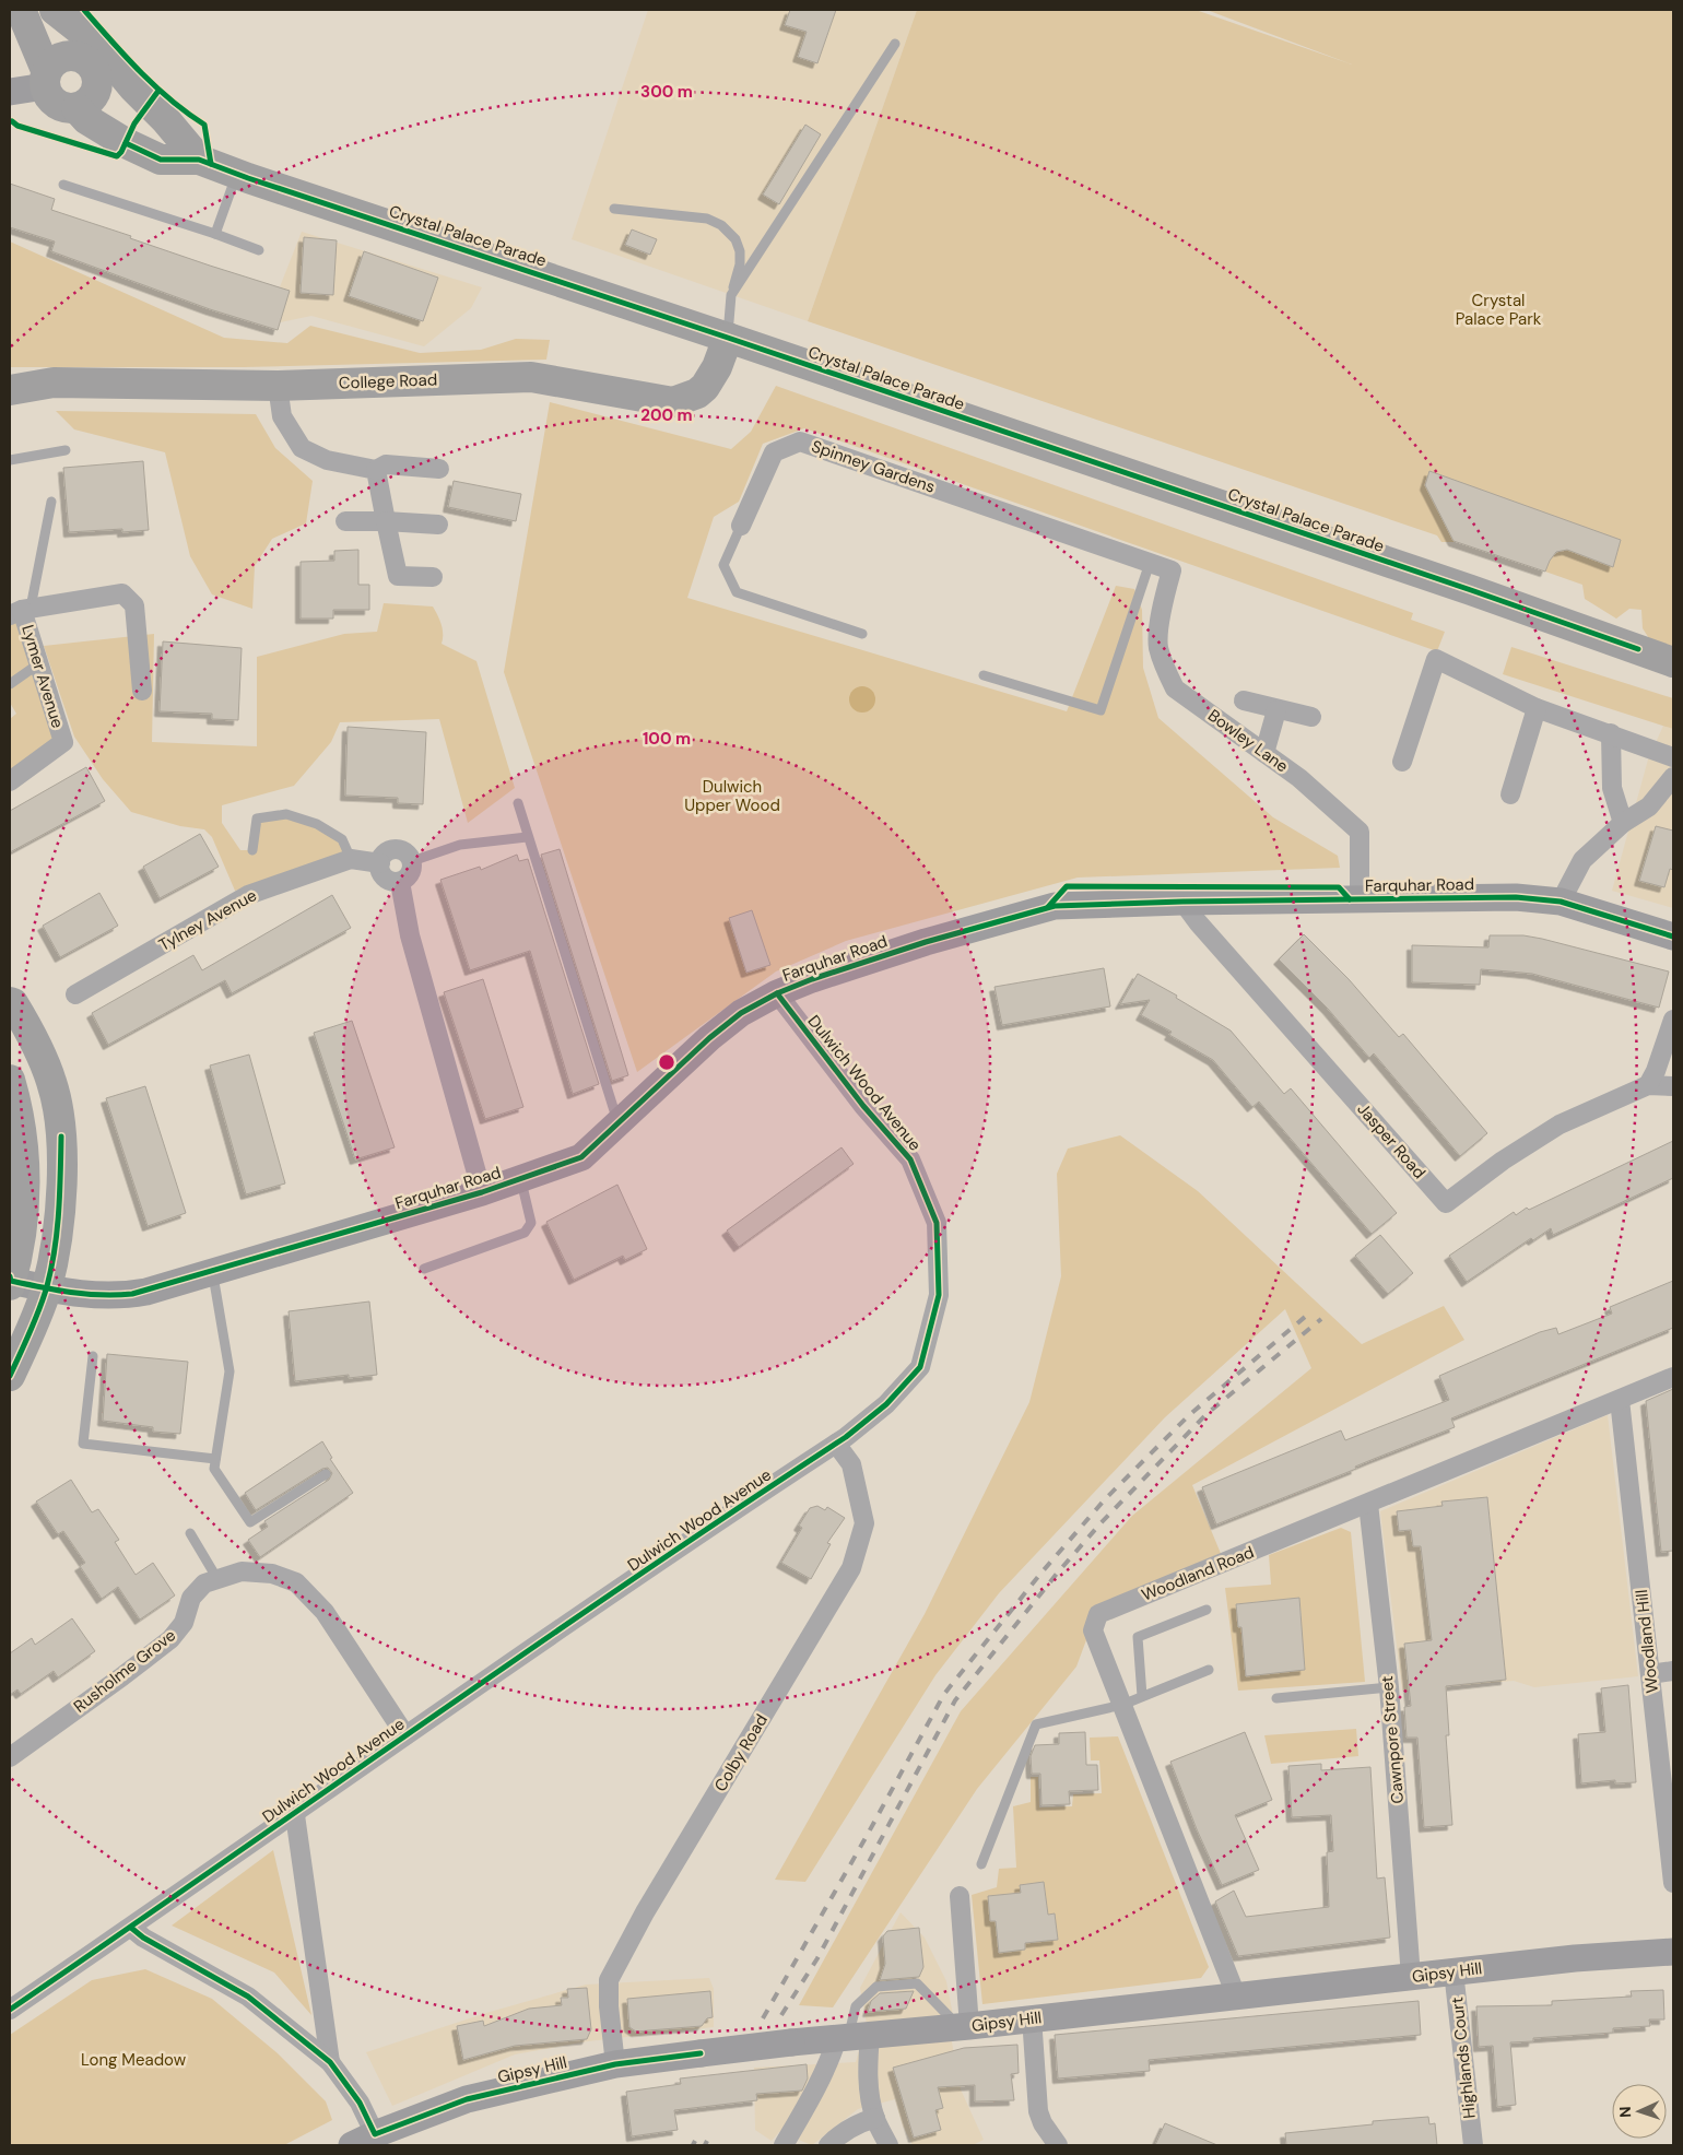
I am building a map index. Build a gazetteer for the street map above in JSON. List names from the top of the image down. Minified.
{"streets":{"main road":["Crystal Palace Parade","College Road"],"street":["Spinney Gardens","Lymer Avenue","Bowley Lane","Farquhar Road","Tylney Avenue","Dulwich Wood Avenue","Jasper Road","Woodland Road","Woodland Hill","Rusholme Grove","Cawnpore Street","Colby Road","Gipsy Hill","Highlands Court"]},"crossings":[["Crystal Palace Parade","College Road"],["Spinney Gardens","Bowley Lane"],["Bowley Lane","Farquhar Road"],["Farquhar Road","Dulwich Wood Avenue"],["Farquhar Road","Jasper Road"],["Dulwich Wood Avenue","Rusholme Grove"],["Dulwich Wood Avenue","Colby Road"],["Dulwich Wood Avenue","Gipsy Hill"],["Woodland Road","Woodland Hill"],["Woodland Road","Cawnpore Street"],["Woodland Road","Gipsy Hill"],["Cawnpore Street","Gipsy Hill"],["Colby Road","Gipsy Hill"],["Gipsy Hill","Highlands Court"]],"parks":["Crystal Palace Park","Dulwich Upper Wood","Long Meadow"],"north":"left","rings":["300 m","200 m","100 m"]}
